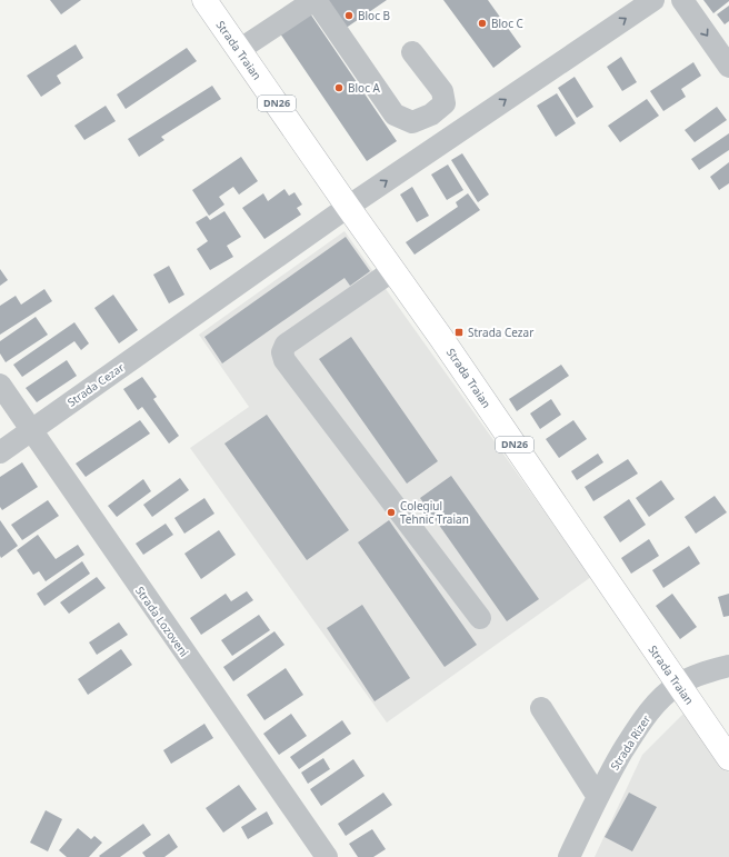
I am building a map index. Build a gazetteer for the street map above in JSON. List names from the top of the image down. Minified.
{"streets":{"main road":["Strada Traian","DN26"],"street":["Strada Cezar","Strada Lozoveni","Strada Rizer"]},"crossings":[["Strada Traian","Strada Cezar"],["Strada Traian","Strada Rizer"],["Strada Cezar","Strada Lozoveni"]],"one_way":["Strada Cezar"],"places":{"other":["Bloc B","Bloc C","Bloc A","Colegiul Tehnic Traian"],"transit":["Strada Cezar"]}}
